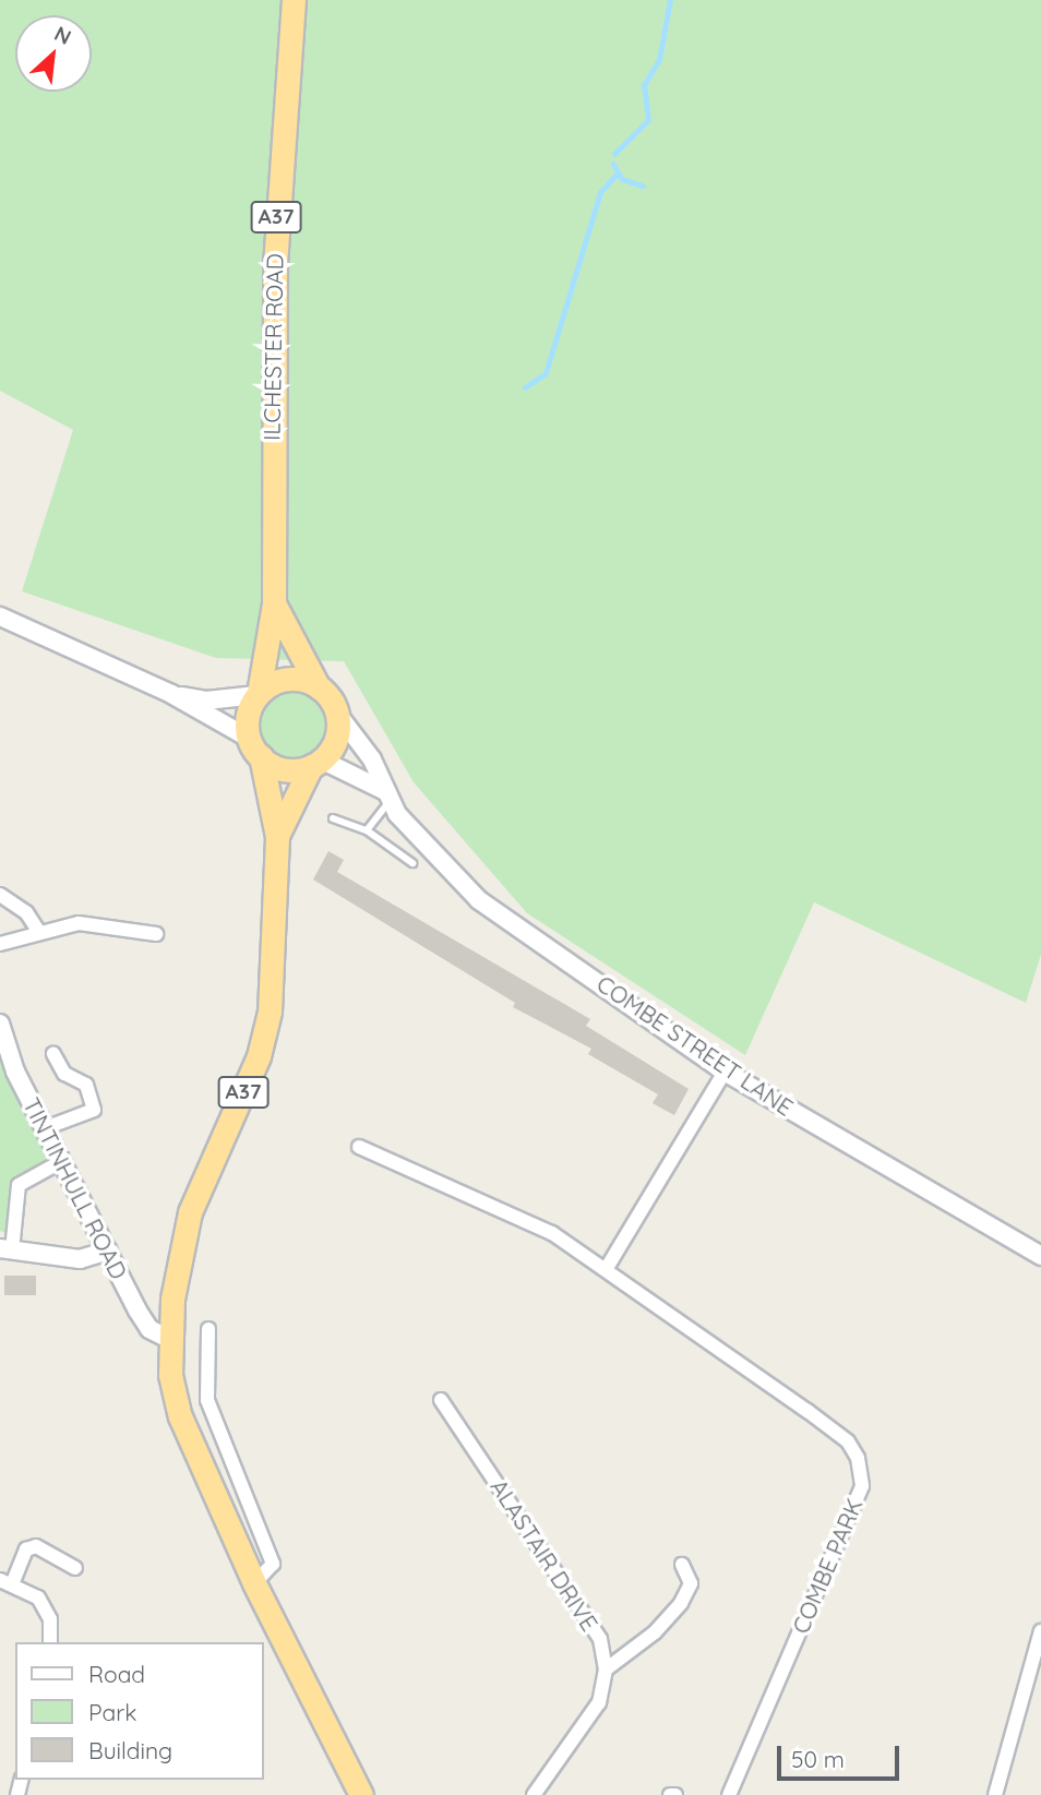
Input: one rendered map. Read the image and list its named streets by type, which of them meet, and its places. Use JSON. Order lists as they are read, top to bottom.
{
  "streets": {
    "highway": ["A37", "ILCHESTER ROAD"],
    "street": [
      "COMBE STREET LANE",
      "TINTINHULL ROAD",
      "ALASTAIR DRIVE",
      "COMBE PARK"
    ]
  },
  "crossings": [
    ["A37", "ILCHESTER ROAD"],
    ["A37", "COMBE STREET LANE"],
    ["A37", "TINTINHULL ROAD"],
    ["ILCHESTER ROAD", "COMBE STREET LANE"]
  ],
  "legend": ["Road", "Park", "Building"],
  "scale_bar": "50 m",
  "north": "top right"
}
